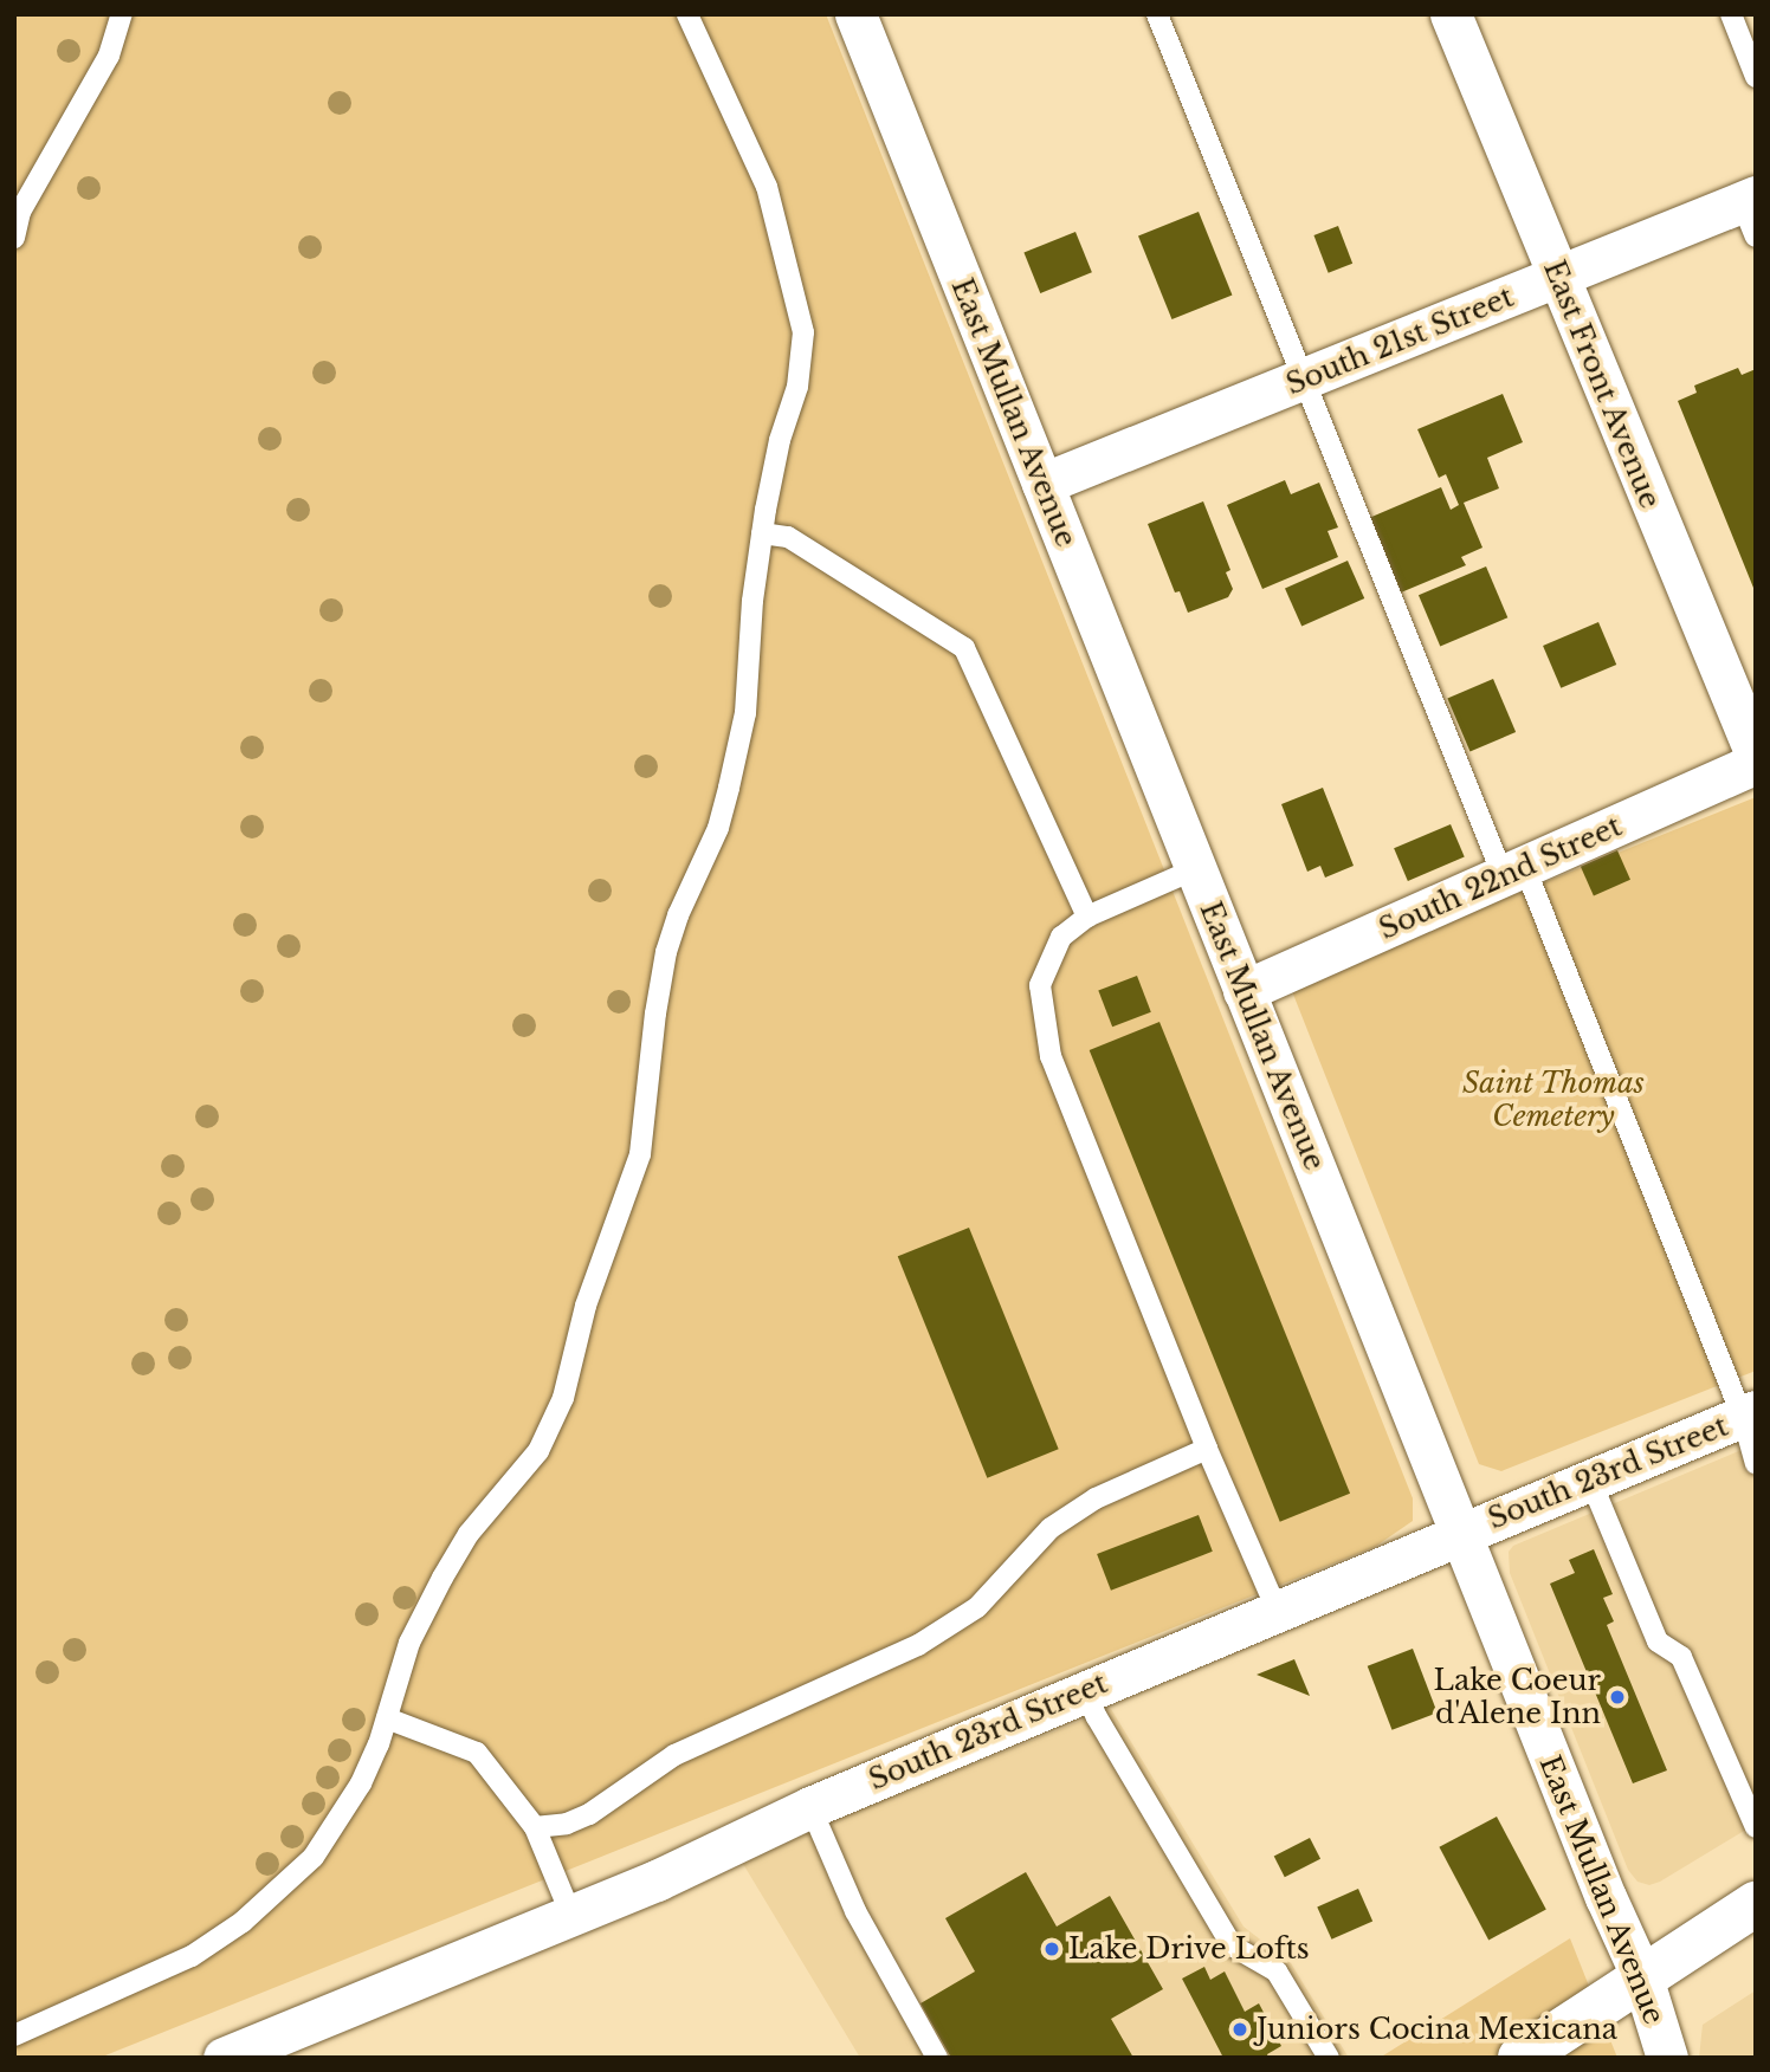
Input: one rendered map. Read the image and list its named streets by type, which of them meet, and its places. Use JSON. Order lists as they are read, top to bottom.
{
  "streets": {
    "street": [
      "South 21st Street",
      "East Front Avenue",
      "East Mullan Avenue",
      "South 22nd Street",
      "South 23rd Street"
    ]
  },
  "crossings": [
    ["South 21st Street", "East Front Avenue"],
    ["South 21st Street", "East Mullan Avenue"],
    ["East Mullan Avenue", "South 22nd Street"],
    ["East Mullan Avenue", "South 23rd Street"]
  ],
  "parks": ["Saint Thomas Cemetery"],
  "places": ["Lake Coeur d'Alene Inn", "Lake Drive Lofts", "Juniors Cocina Mexicana"]
}
